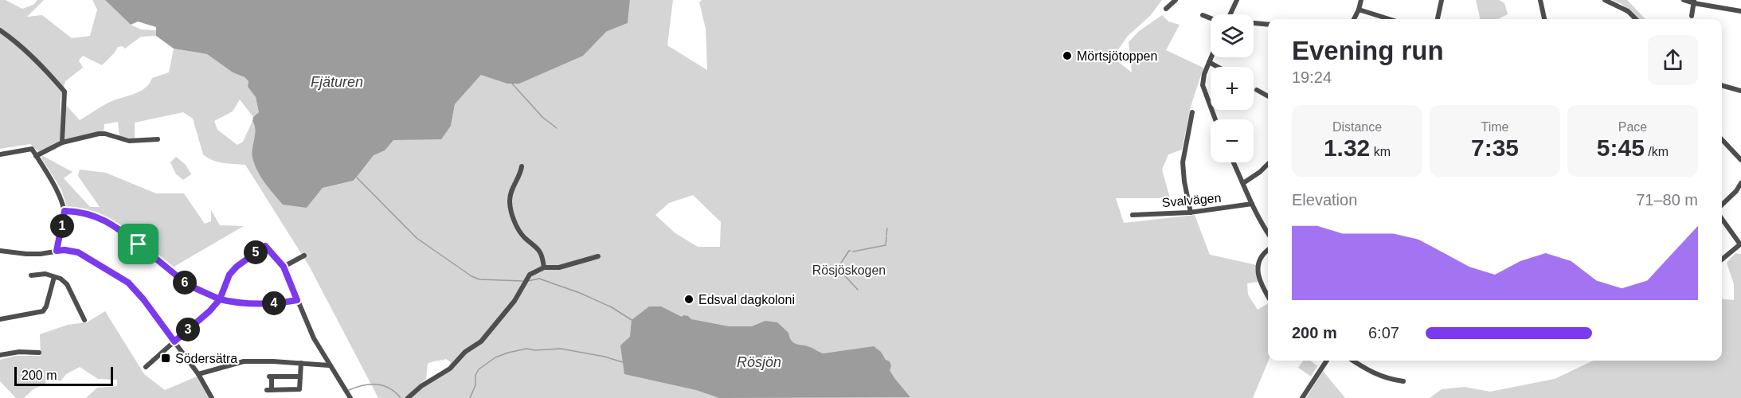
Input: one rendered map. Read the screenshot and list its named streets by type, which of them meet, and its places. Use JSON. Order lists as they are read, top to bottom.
{
  "streets": {
    "street": ["Svalvägen"]
  },
  "water": ["Fjäturen", "Rösjön"],
  "parks": ["Rösjöskogen"],
  "places": {
    "other": ["Mörtsjötoppen", "Edsval dagkoloni"],
    "transit": ["Södersätra"]
  },
  "scale_bar": "200 m",
  "page": {
    "map_buttons": ["+", "−"],
    "heading": ["Evening run", "19:24"],
    "stats": [
      ["Distance", "1.32 km"],
      ["Time", "7:35"],
      ["Pace", "5:45 /km"]
    ],
    "chart": ["Elevation", "71–80 m"],
    "pins": [
      "1",
      "5",
      "6",
      "4",
      "3"
    ],
    "list": [
      {
        "name": "200 m",
        "note": "6:07"
      }
    ],
    "scale": "200 m"
  }
}
